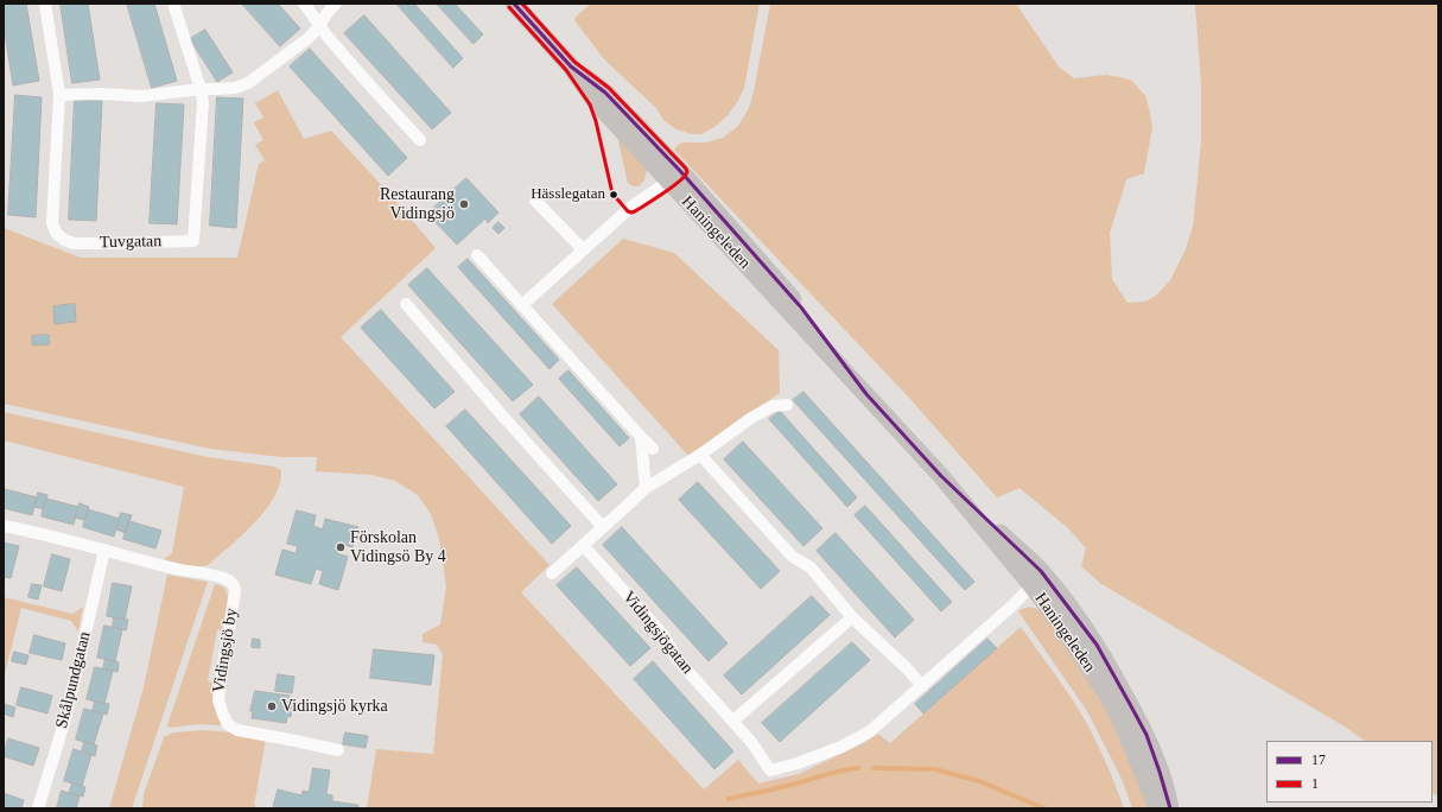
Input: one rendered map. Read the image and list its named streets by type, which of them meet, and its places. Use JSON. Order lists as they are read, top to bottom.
{
  "streets": {
    "main road": ["Haningeleden"],
    "street": [
      "Tuvgatan",
      "Vidingsjögatan",
      "Vidingsjö by",
      "Skålpundgatan"
    ]
  },
  "crossings": [
    ["Haningeleden", "Vidingsjögatan"],
    ["Vidingsjö by", "Skålpundgatan"]
  ],
  "places": [
    "Hässlegatan",
    "Restaurang Vidingsjö",
    "Förskolan Vidingsö By 4",
    "Vidingsjö kyrka"
  ],
  "lines": ["transit line 17", "transit line 1"],
  "legend": ["17", "1"]
}
